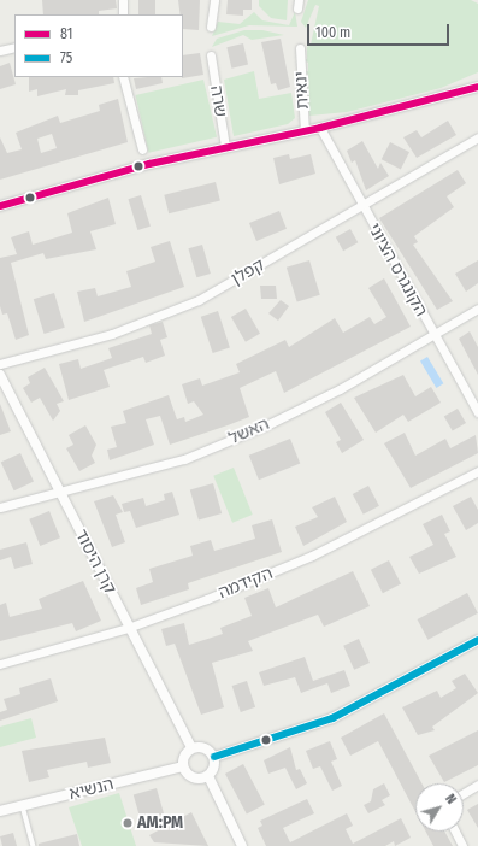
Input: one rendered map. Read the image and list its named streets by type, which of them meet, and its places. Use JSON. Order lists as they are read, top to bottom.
{
  "streets": {
    "street": [
      "ינאית",
      "שרה",
      "הקונגרס הציוני",
      "קפלן",
      "האשל",
      "קרן היסוד",
      "הקידמה",
      "הנשיא"
    ]
  },
  "crossings": [
    ["הקונגרס הציוני", "קפלן"],
    ["הקונגרס הציוני", "האשל"],
    ["האשל", "קרן היסוד"],
    ["קרן היסוד", "הקידמה"],
    ["קרן היסוד", "הנשיא"]
  ],
  "places": ["AM:PM"],
  "lines": ["transit line 81", "transit line 75"],
  "legend": ["81", "75"],
  "scale_bar": "100 m",
  "north": "top right"
}
